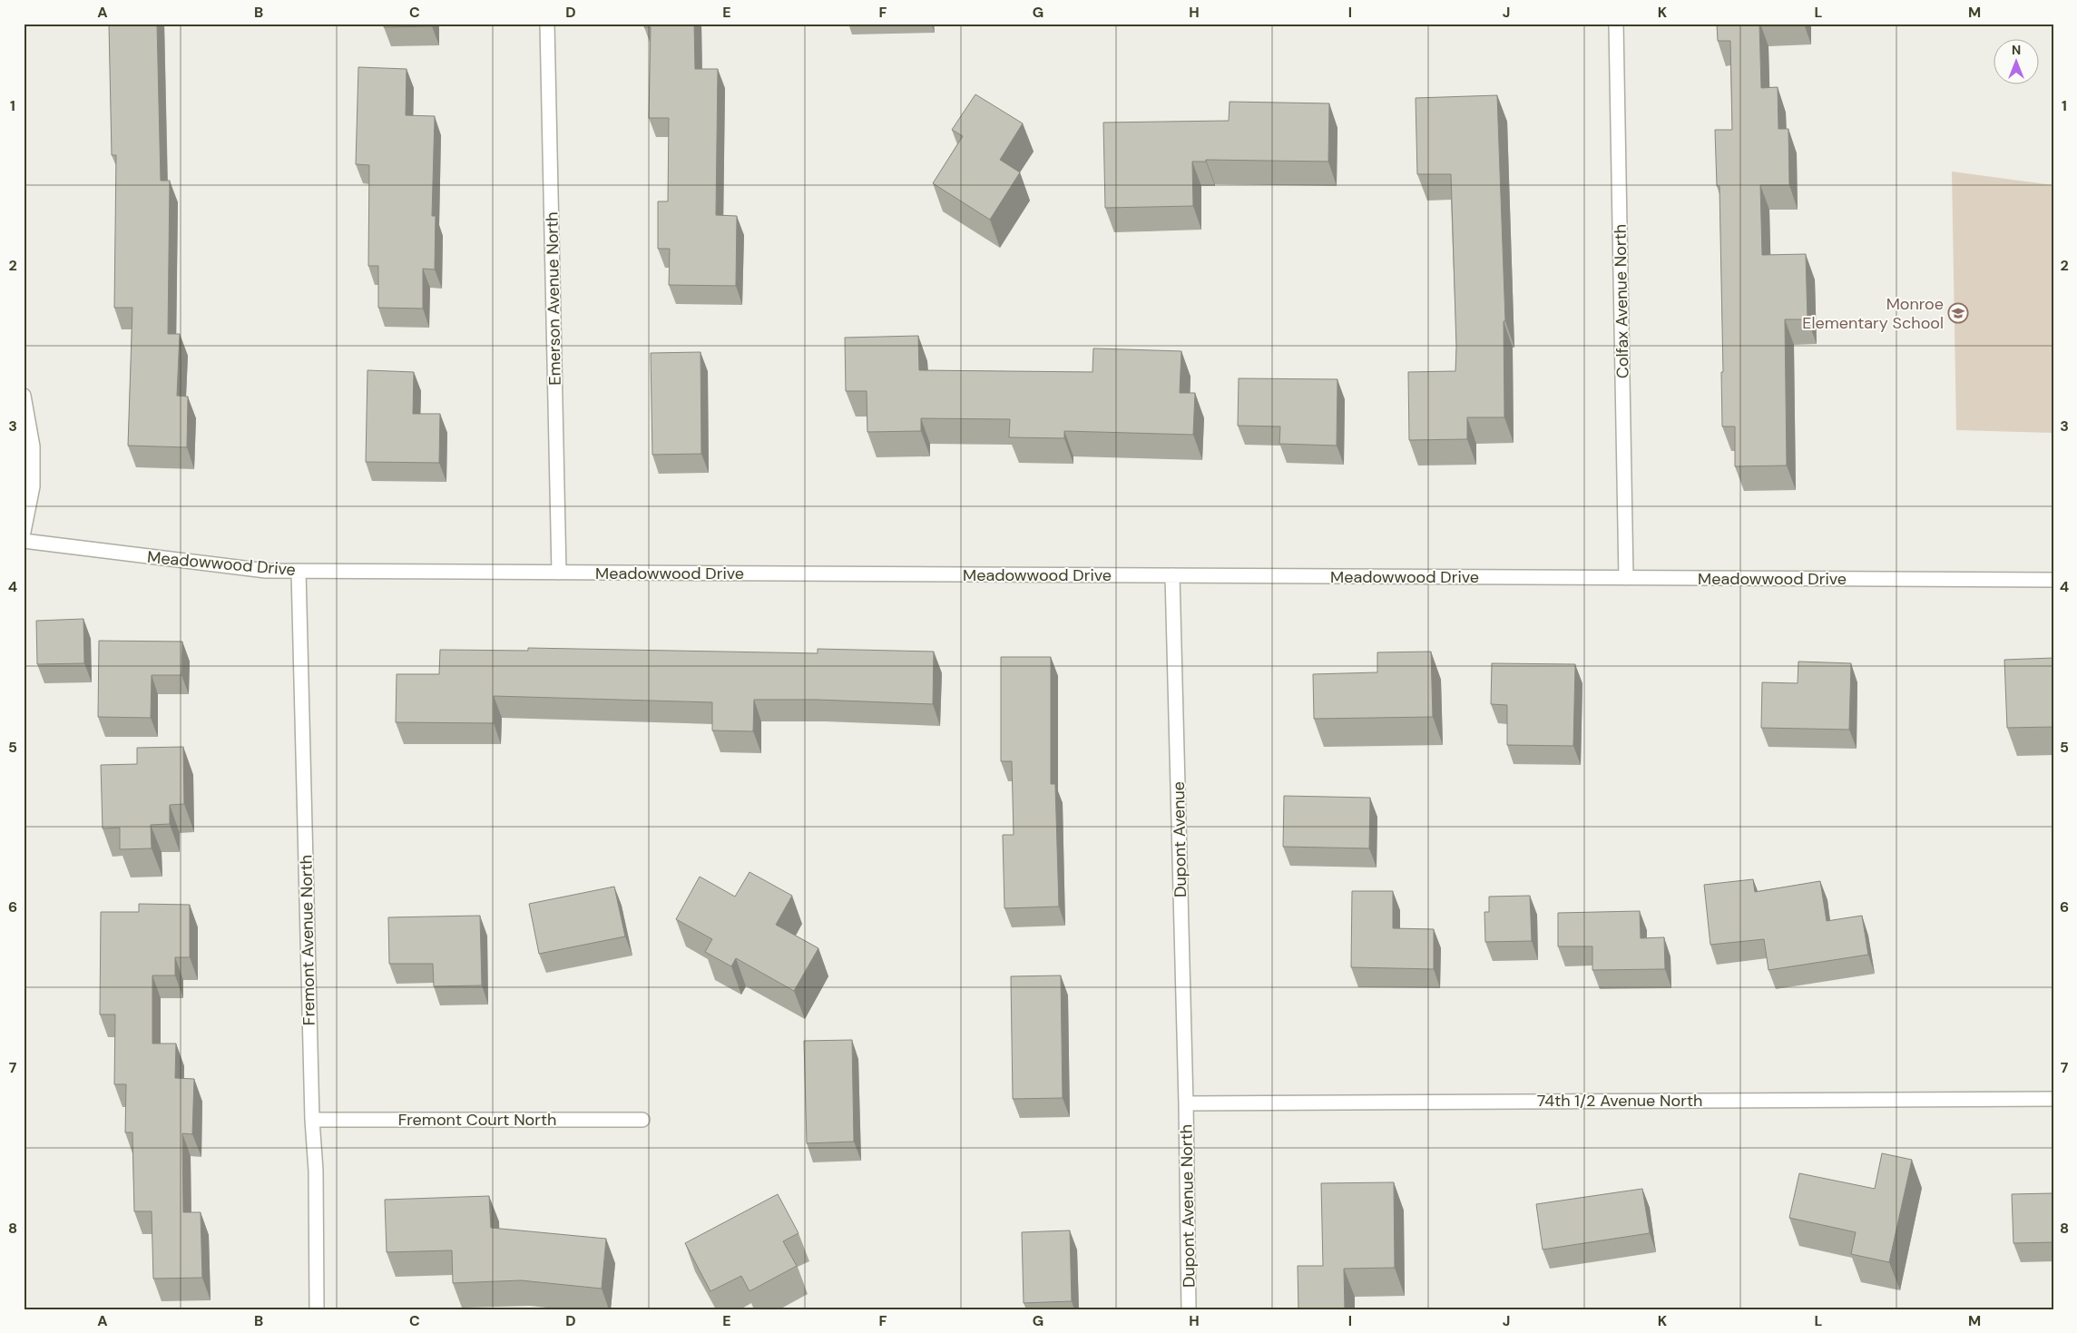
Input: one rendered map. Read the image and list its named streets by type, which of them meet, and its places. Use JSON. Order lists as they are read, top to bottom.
{
  "streets": {
    "street": [
      "Emerson Avenue North",
      "Colfax Avenue North",
      "Meadowwood Drive",
      "Dupont Avenue",
      "Fremont Avenue North",
      "74th 1/2 Avenue North",
      "Fremont Court North",
      "Dupont Avenue North"
    ]
  },
  "crossings": [
    ["Emerson Avenue North", "Meadowwood Drive"],
    ["Colfax Avenue North", "Meadowwood Drive"],
    ["Meadowwood Drive", "Dupont Avenue"],
    ["Meadowwood Drive", "Fremont Avenue North"],
    ["Dupont Avenue", "74th 1/2 Avenue North"],
    ["Dupont Avenue", "Dupont Avenue North"],
    ["Fremont Avenue North", "Fremont Court North"],
    ["74th 1/2 Avenue North", "Dupont Avenue North"]
  ],
  "places": {
    "school or university": ["Monroe Elementary School"]
  },
  "north": "top",
  "grid": {
    "columns": [
      "A",
      "B",
      "C",
      "D",
      "E",
      "F",
      "G",
      "H",
      "I",
      "J",
      "K",
      "L",
      "M"
    ],
    "rows": [
      "1",
      "2",
      "3",
      "4",
      "5",
      "6",
      "7",
      "8"
    ]
  }
}
